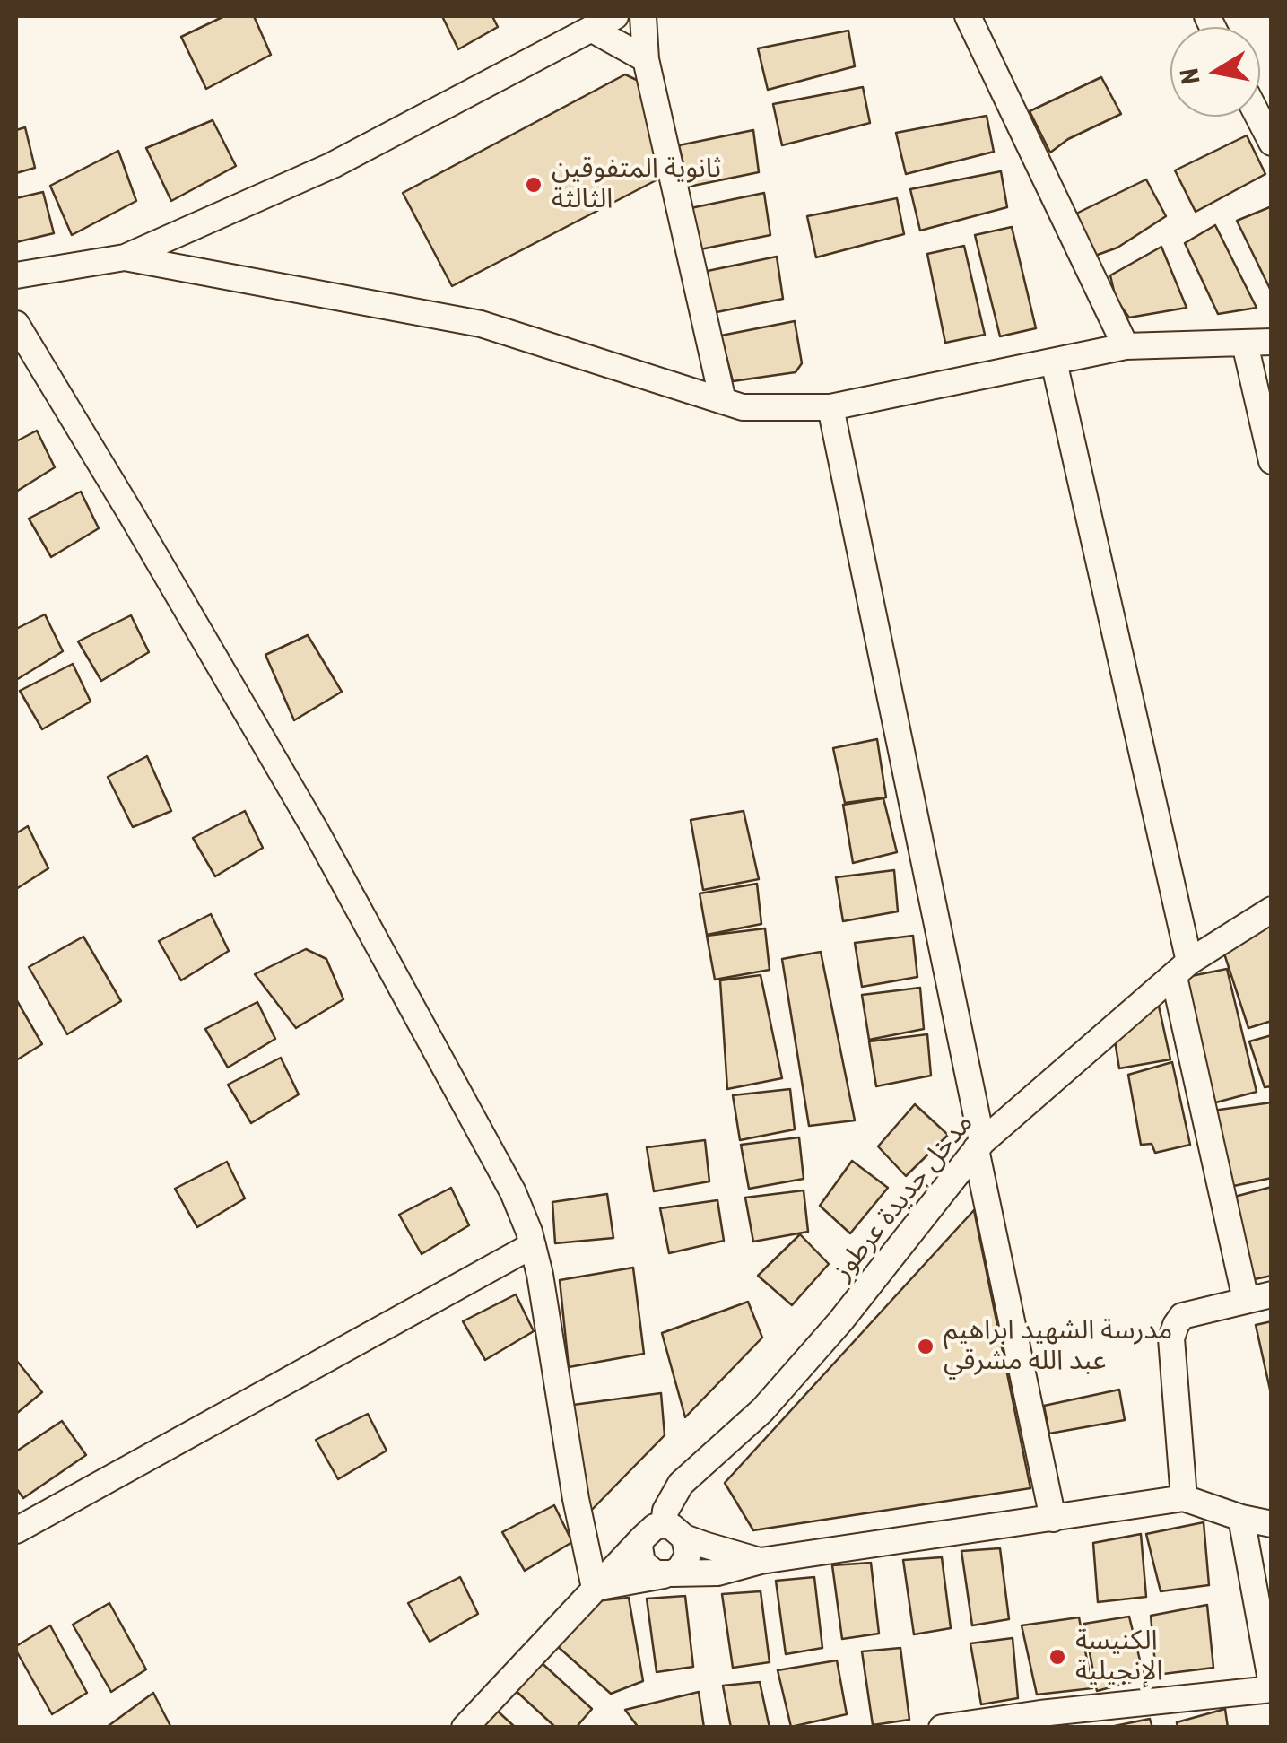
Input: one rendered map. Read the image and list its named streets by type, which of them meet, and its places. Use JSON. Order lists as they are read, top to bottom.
{
  "streets": {
    "street": ["مدخل جديدة عرطوز"]
  },
  "places": ["ثانوية المتفوقين الثالثة", "مدرسة الشهيد ابراهيم عبد الله مشرقي", "الكنيسة الإنجيلية"],
  "north": "left"
}
